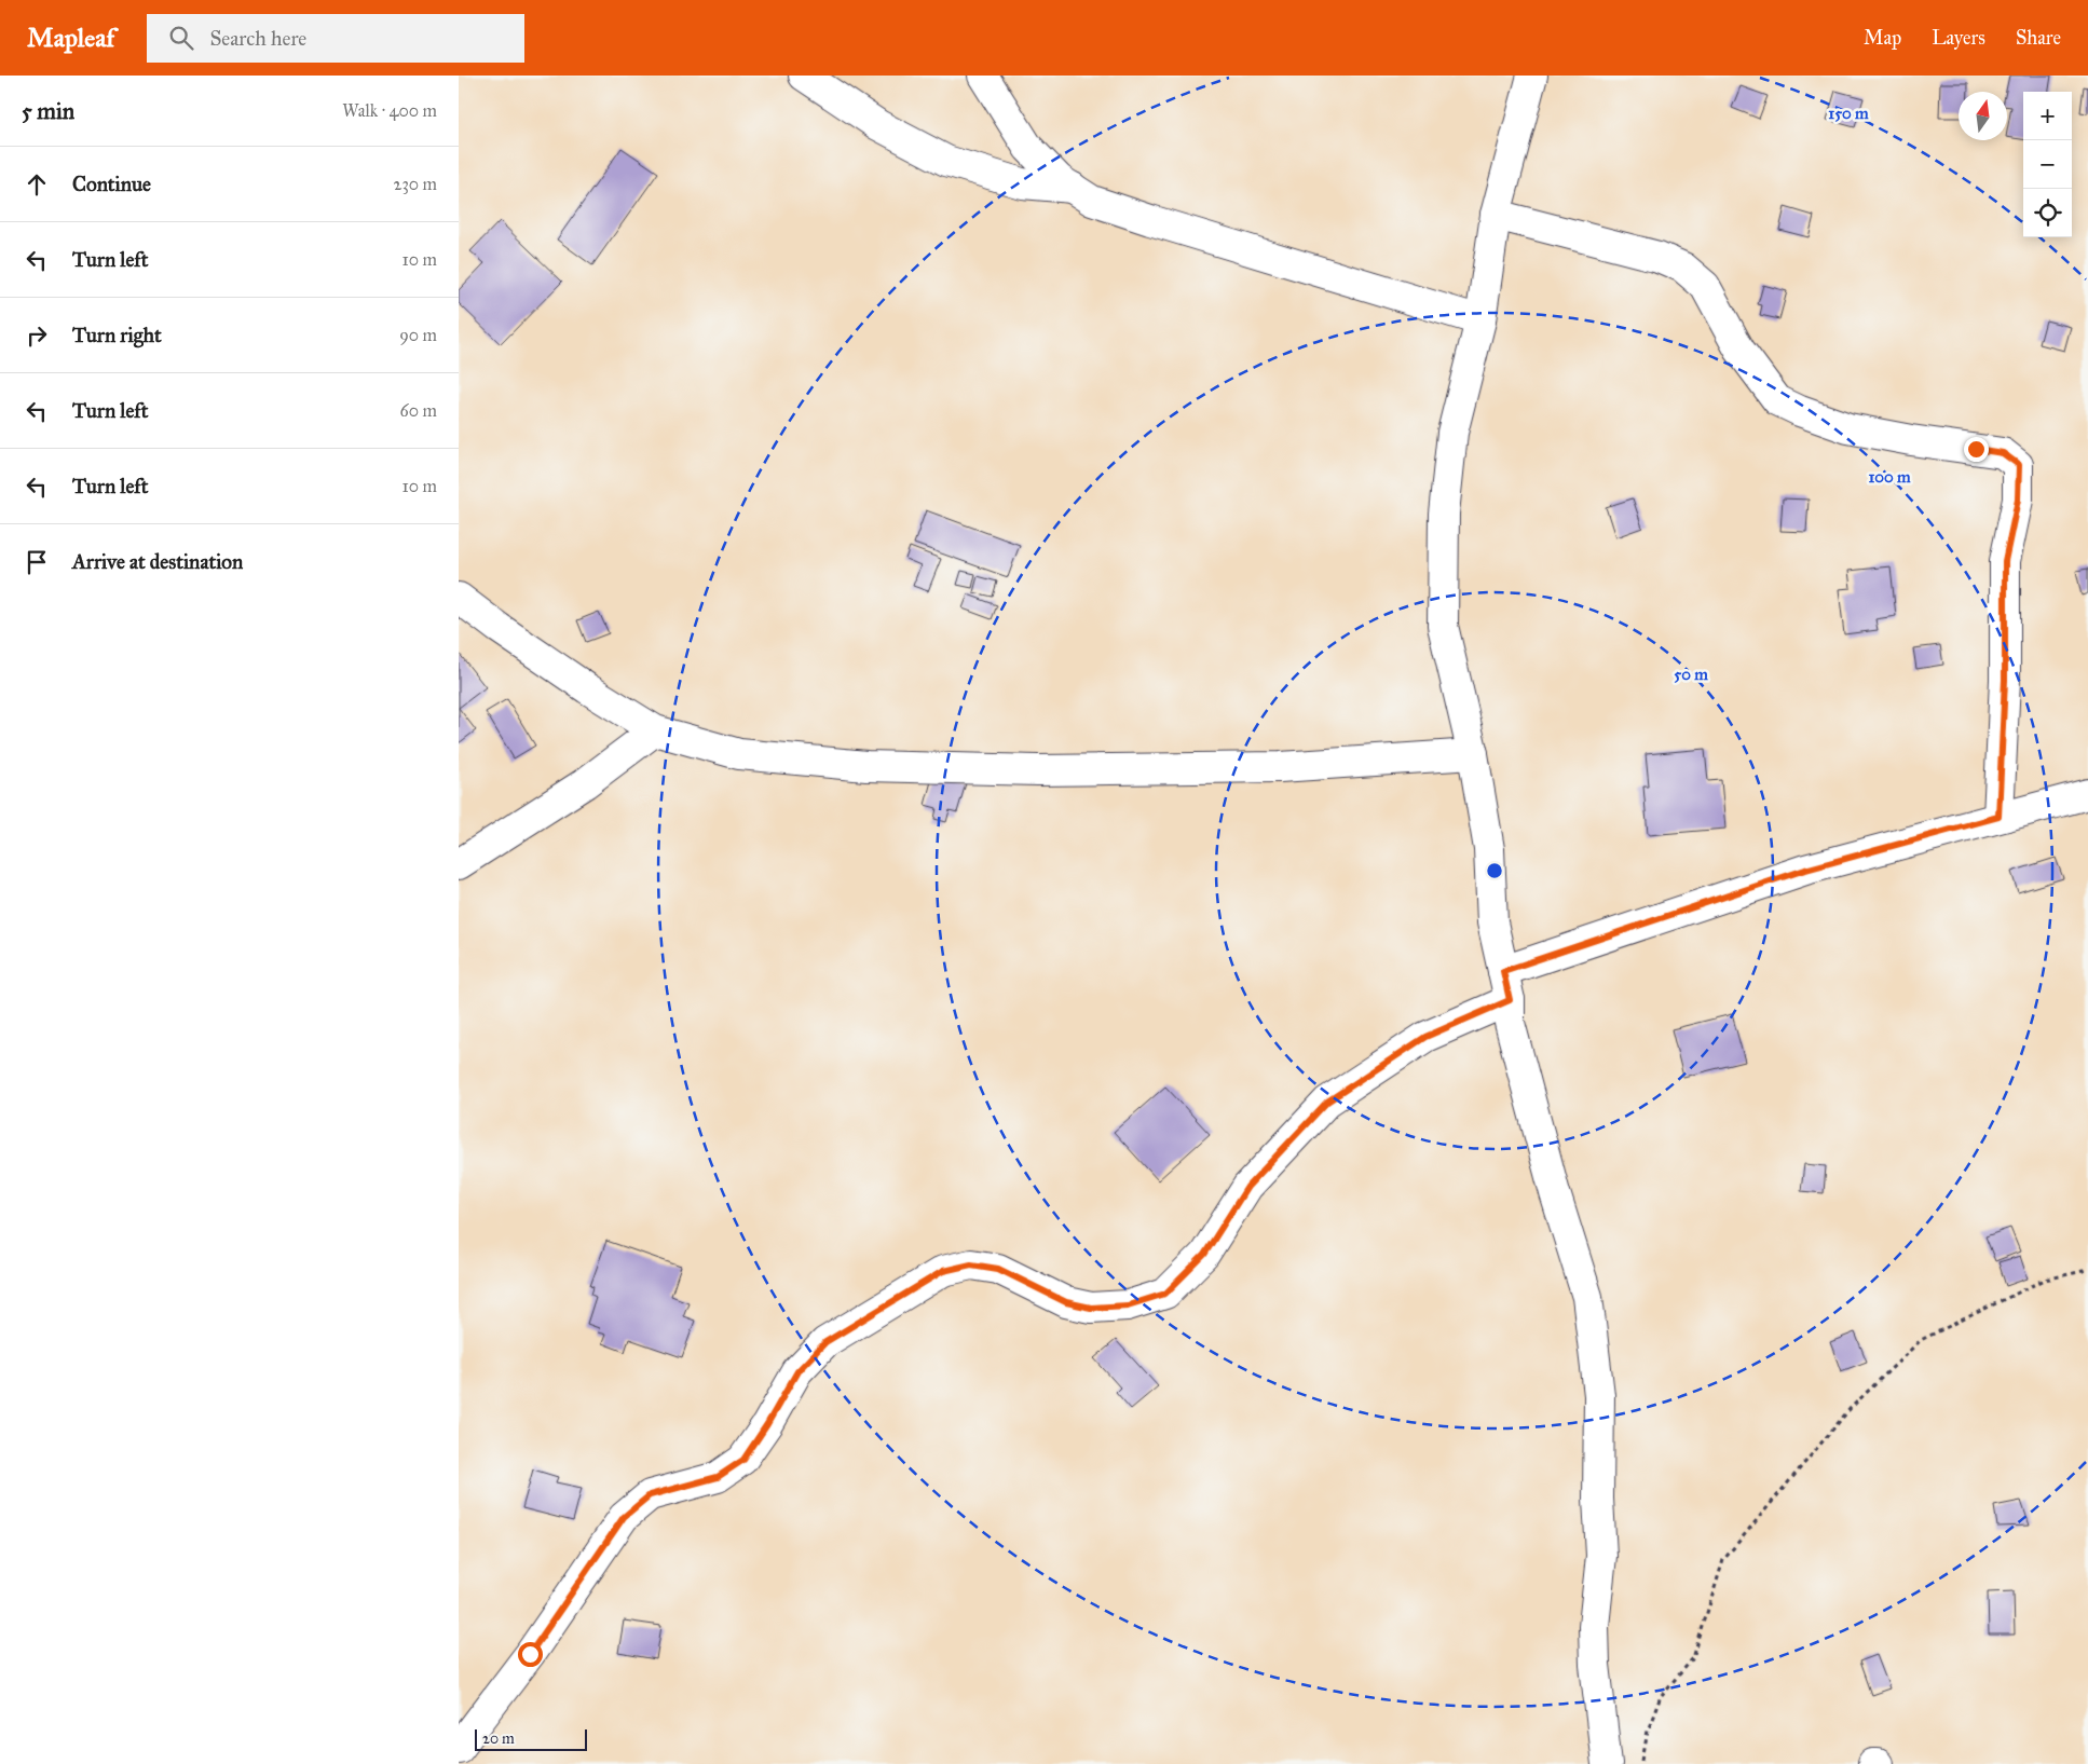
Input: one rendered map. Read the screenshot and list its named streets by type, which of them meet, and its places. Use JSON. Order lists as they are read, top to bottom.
{
  "scale_bar": "20 m",
  "north": "top",
  "page": {
    "header": "Mapleaf",
    "search": "Search here",
    "nav": ["Map", "Layers", "Share"],
    "heading": ["5 min", "Walk · 400 m"],
    "map_buttons": ["+", "−"],
    "list": [
      ["Continue", "230 m"],
      ["Turn left", "10 m"],
      ["Turn right", "90 m"],
      ["Turn left", "60 m"],
      ["Turn left", "10 m"],
      "Arrive at destination"
    ],
    "scale": "20 m"
  },
  "rings": ["150 m", "100 m", "50 m"]
}
